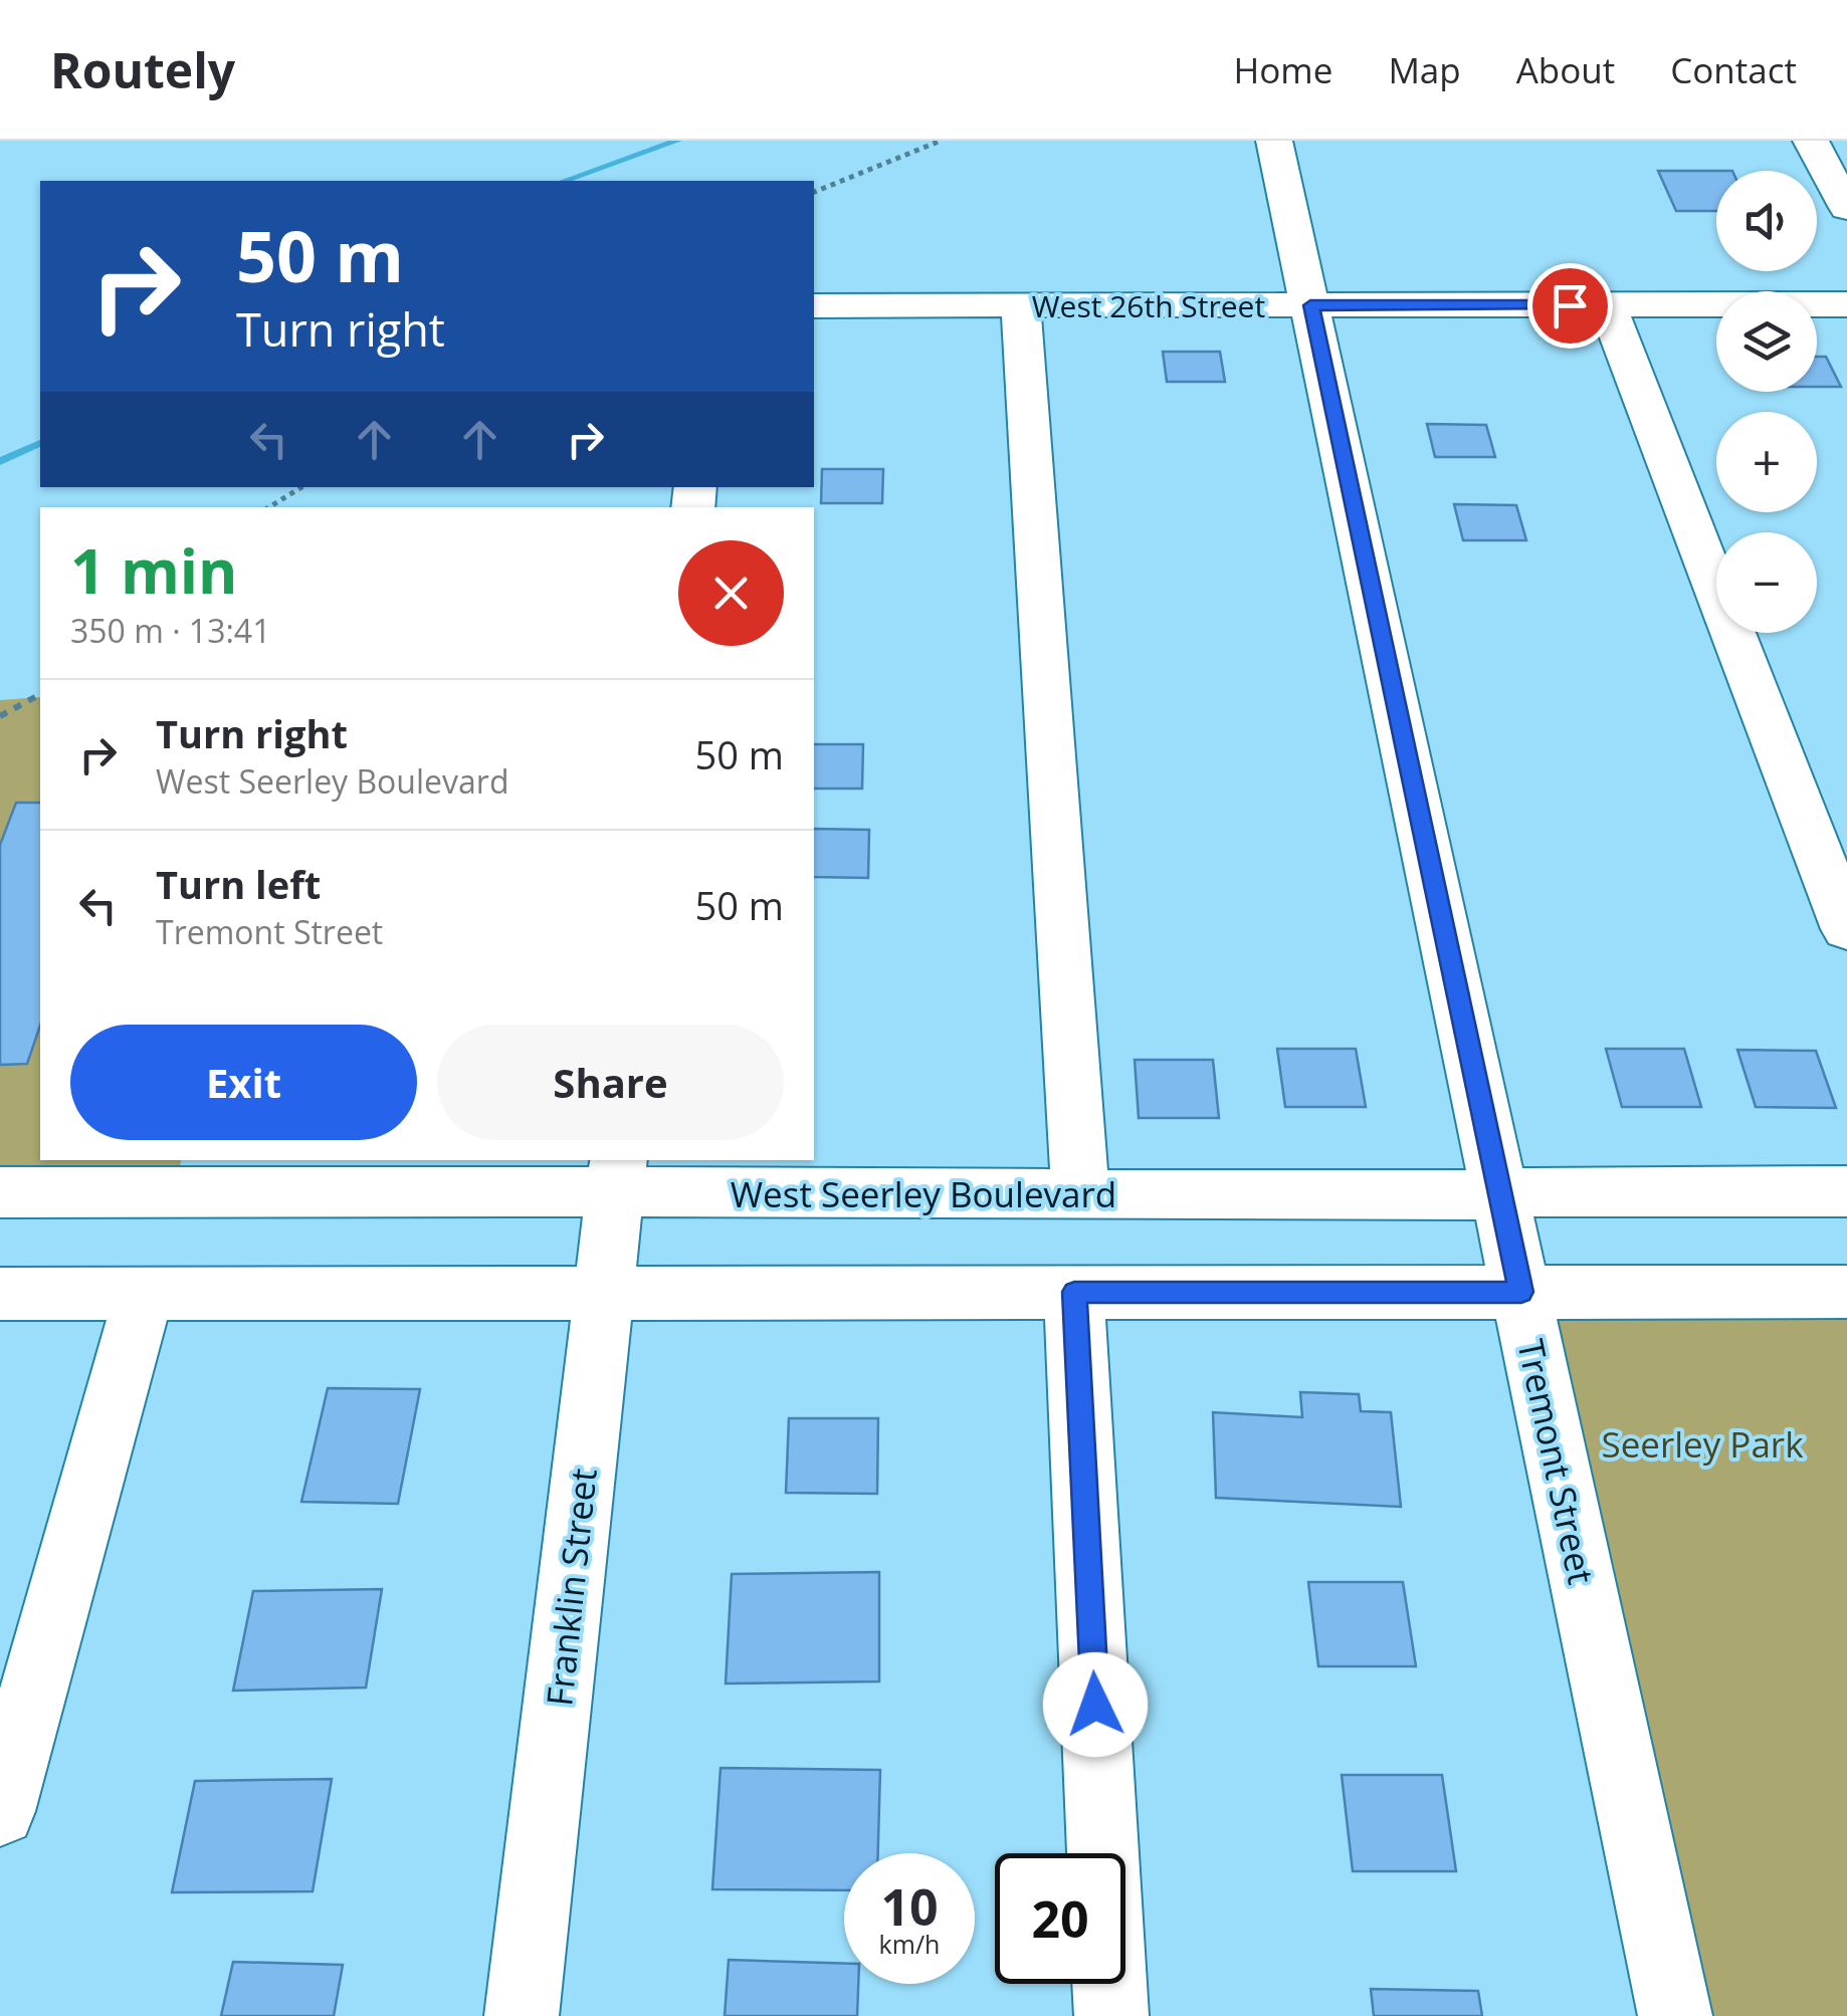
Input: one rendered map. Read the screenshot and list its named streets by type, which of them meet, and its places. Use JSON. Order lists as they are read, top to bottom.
{
  "streets": {
    "street": [
      "West 26th Street",
      "West Seerley Boulevard",
      "Tremont Street",
      "Franklin Street"
    ]
  },
  "crossings": [
    ["West 26th Street", "Tremont Street"],
    ["West Seerley Boulevard", "Tremont Street"],
    ["West Seerley Boulevard", "Franklin Street"]
  ],
  "parks": ["Seerley Park"],
  "page": {
    "header": "Routely",
    "nav": [
      "Home",
      "Map",
      "About",
      "Contact"
    ],
    "map_buttons": ["+", "−"],
    "turn": ["50 m", "Turn right"],
    "heading": ["1 min", "350 m · 13:41"],
    "list": [
      {
        "name": "Turn right",
        "note": "West Seerley Boulevard",
        "value": "50 m"
      },
      {
        "name": "Turn left",
        "note": "Tremont Street",
        "value": "50 m"
      }
    ],
    "buttons": ["Exit", "Share"],
    "speed": "10 km/h",
    "limit": "20"
  }
}
